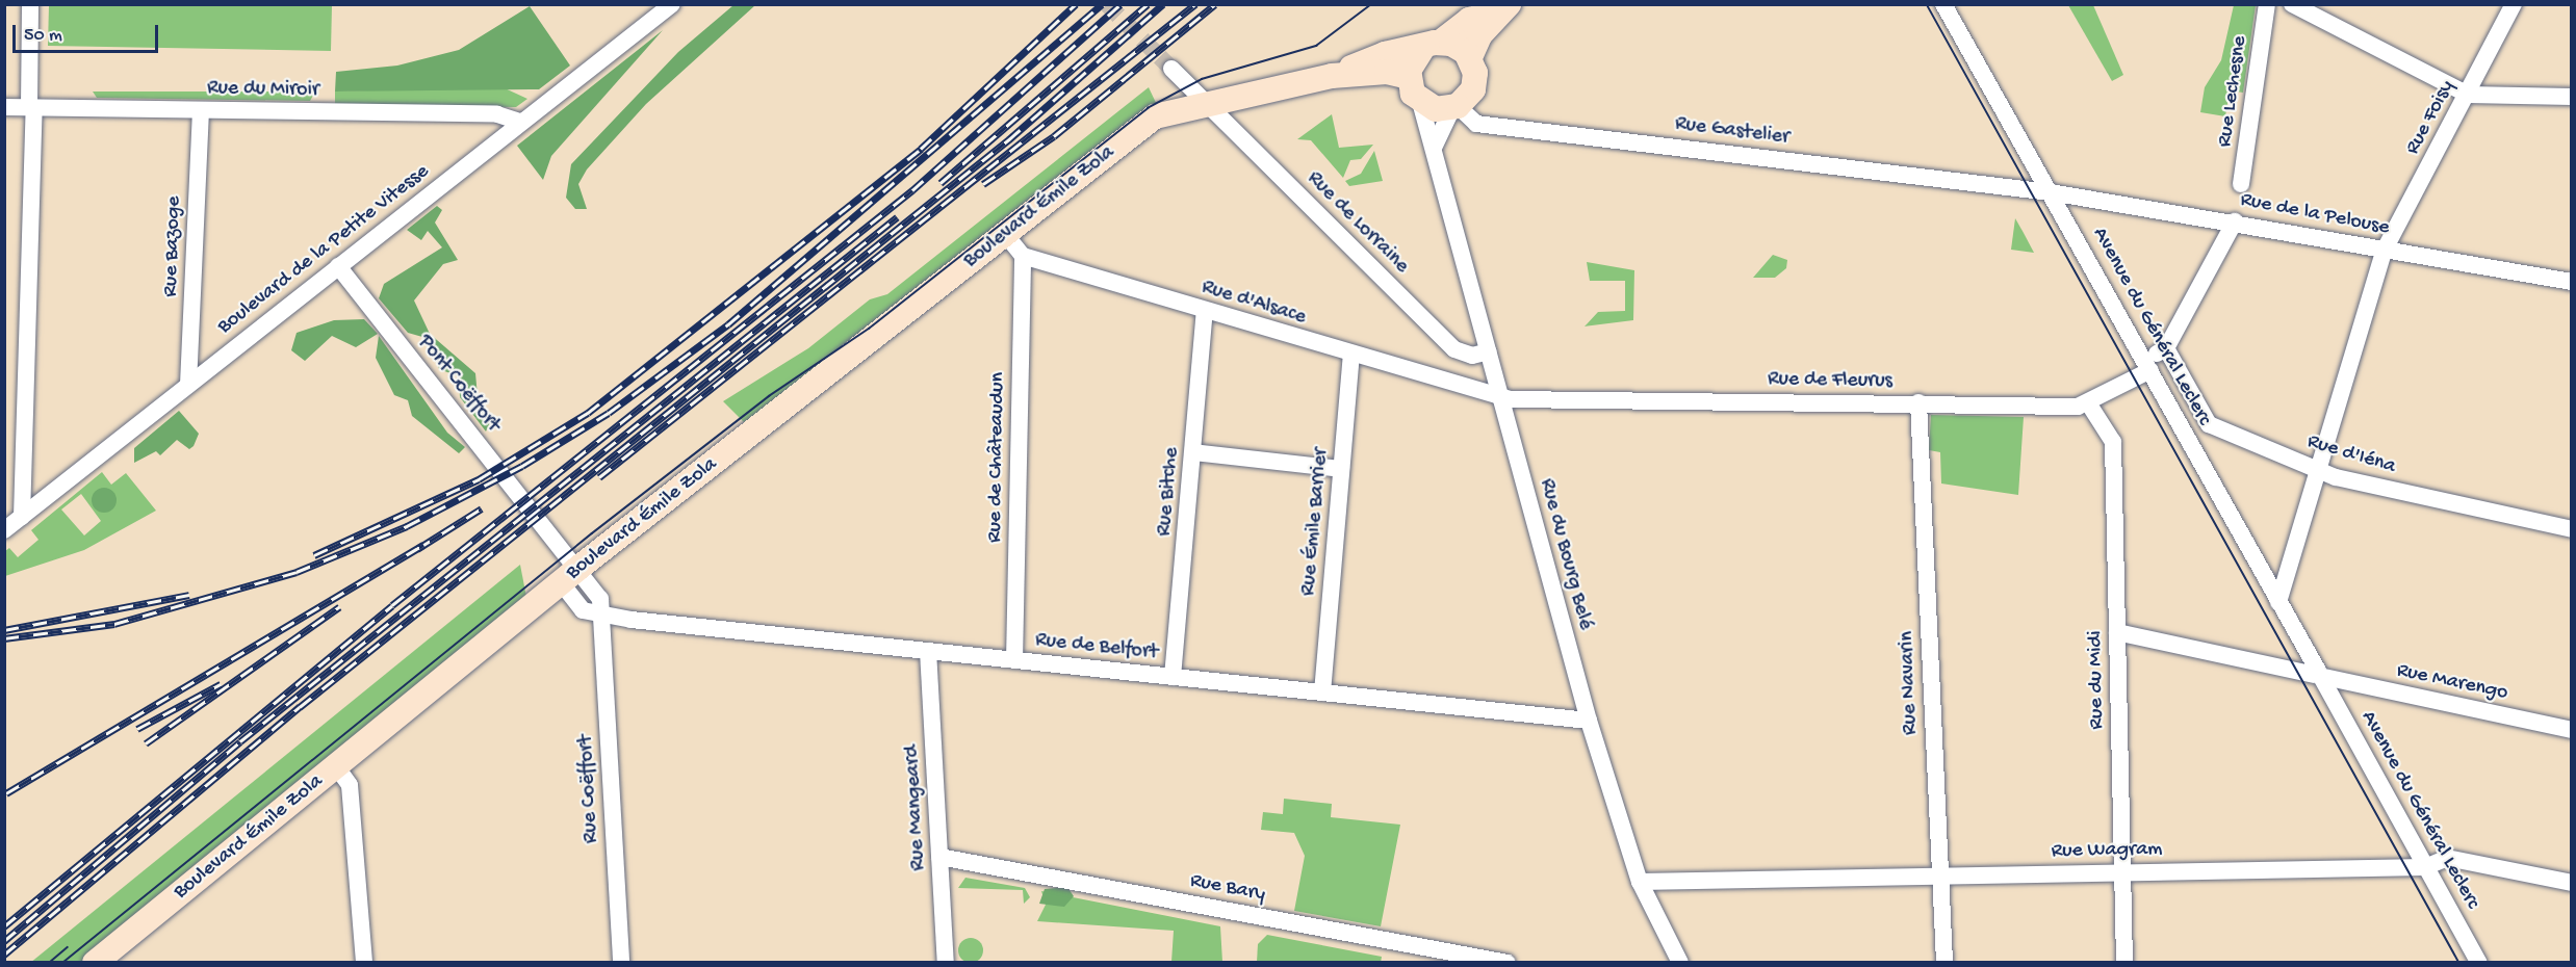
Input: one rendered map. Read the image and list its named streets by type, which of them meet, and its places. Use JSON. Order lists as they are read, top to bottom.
{
  "streets": {
    "main road": ["Boulevard Émile Zola"],
    "street": [
      "Rue du Miroir",
      "Rue Lechesne",
      "Rue Foisy",
      "Rue Gastelier",
      "Rue de la Pelouse",
      "Rue de Lorraine",
      "Rue Bazoge",
      "Boulevard de la Petite Vitesse",
      "Rue d'Alsace",
      "Avenue du Général Leclerc",
      "Rue de Fleurus",
      "Pont Coëffort",
      "Rue d'Iéna",
      "Rue de Châteaudun",
      "Rue Bitche",
      "Rue Émile Barrier",
      "Rue du Bourg Belé",
      "Rue de Belfort",
      "Rue du Midi",
      "Rue Marengo",
      "Rue Navarin",
      "Rue Coëffort",
      "Rue Mangeard",
      "Rue Wagram",
      "Rue Bary"
    ]
  },
  "crossings": [
    ["Rue du Miroir", "Rue Bazoge"],
    ["Rue du Miroir", "Boulevard de la Petite Vitesse"],
    ["Rue Foisy", "Rue de la Pelouse"],
    ["Rue Foisy", "Avenue du Général Leclerc"],
    ["Rue Foisy", "Rue d'Iéna"],
    ["Rue Gastelier", "Rue de la Pelouse"],
    ["Rue Gastelier", "Avenue du Général Leclerc"],
    ["Rue Gastelier", "Rue du Bourg Belé"],
    ["Boulevard Émile Zola", "Rue de Lorraine"],
    ["Boulevard Émile Zola", "Pont Coëffort"],
    ["Rue de la Pelouse", "Avenue du Général Leclerc"],
    ["Rue de Lorraine", "Rue du Bourg Belé"],
    ["Rue Bazoge", "Boulevard de la Petite Vitesse"],
    ["Boulevard de la Petite Vitesse", "Pont Coëffort"],
    ["Rue d'Alsace", "Rue de Fleurus"],
    ["Rue d'Alsace", "Rue de Châteaudun"],
    ["Rue d'Alsace", "Rue Bitche"],
    ["Rue d'Alsace", "Rue Émile Barrier"],
    ["Rue d'Alsace", "Rue du Bourg Belé"],
    ["Avenue du Général Leclerc", "Rue de Fleurus"],
    ["Avenue du Général Leclerc", "Rue Marengo"],
    ["Avenue du Général Leclerc", "Rue Wagram"],
    ["Rue de Fleurus", "Rue du Bourg Belé"],
    ["Rue de Fleurus", "Rue du Midi"],
    ["Rue de Fleurus", "Rue Navarin"],
    ["Pont Coëffort", "Rue de Belfort"],
    ["Pont Coëffort", "Rue Coëffort"],
    ["Rue de Châteaudun", "Rue de Belfort"],
    ["Rue Bitche", "Rue de Belfort"],
    ["Rue Émile Barrier", "Rue de Belfort"],
    ["Rue du Bourg Belé", "Rue de Belfort"],
    ["Rue du Bourg Belé", "Rue Wagram"],
    ["Rue de Belfort", "Rue Coëffort"],
    ["Rue de Belfort", "Rue Mangeard"],
    ["Rue du Midi", "Rue Marengo"],
    ["Rue du Midi", "Rue Wagram"],
    ["Rue Navarin", "Rue Wagram"],
    ["Rue Mangeard", "Rue Bary"]
  ],
  "scale_bar": "50 m"
}
